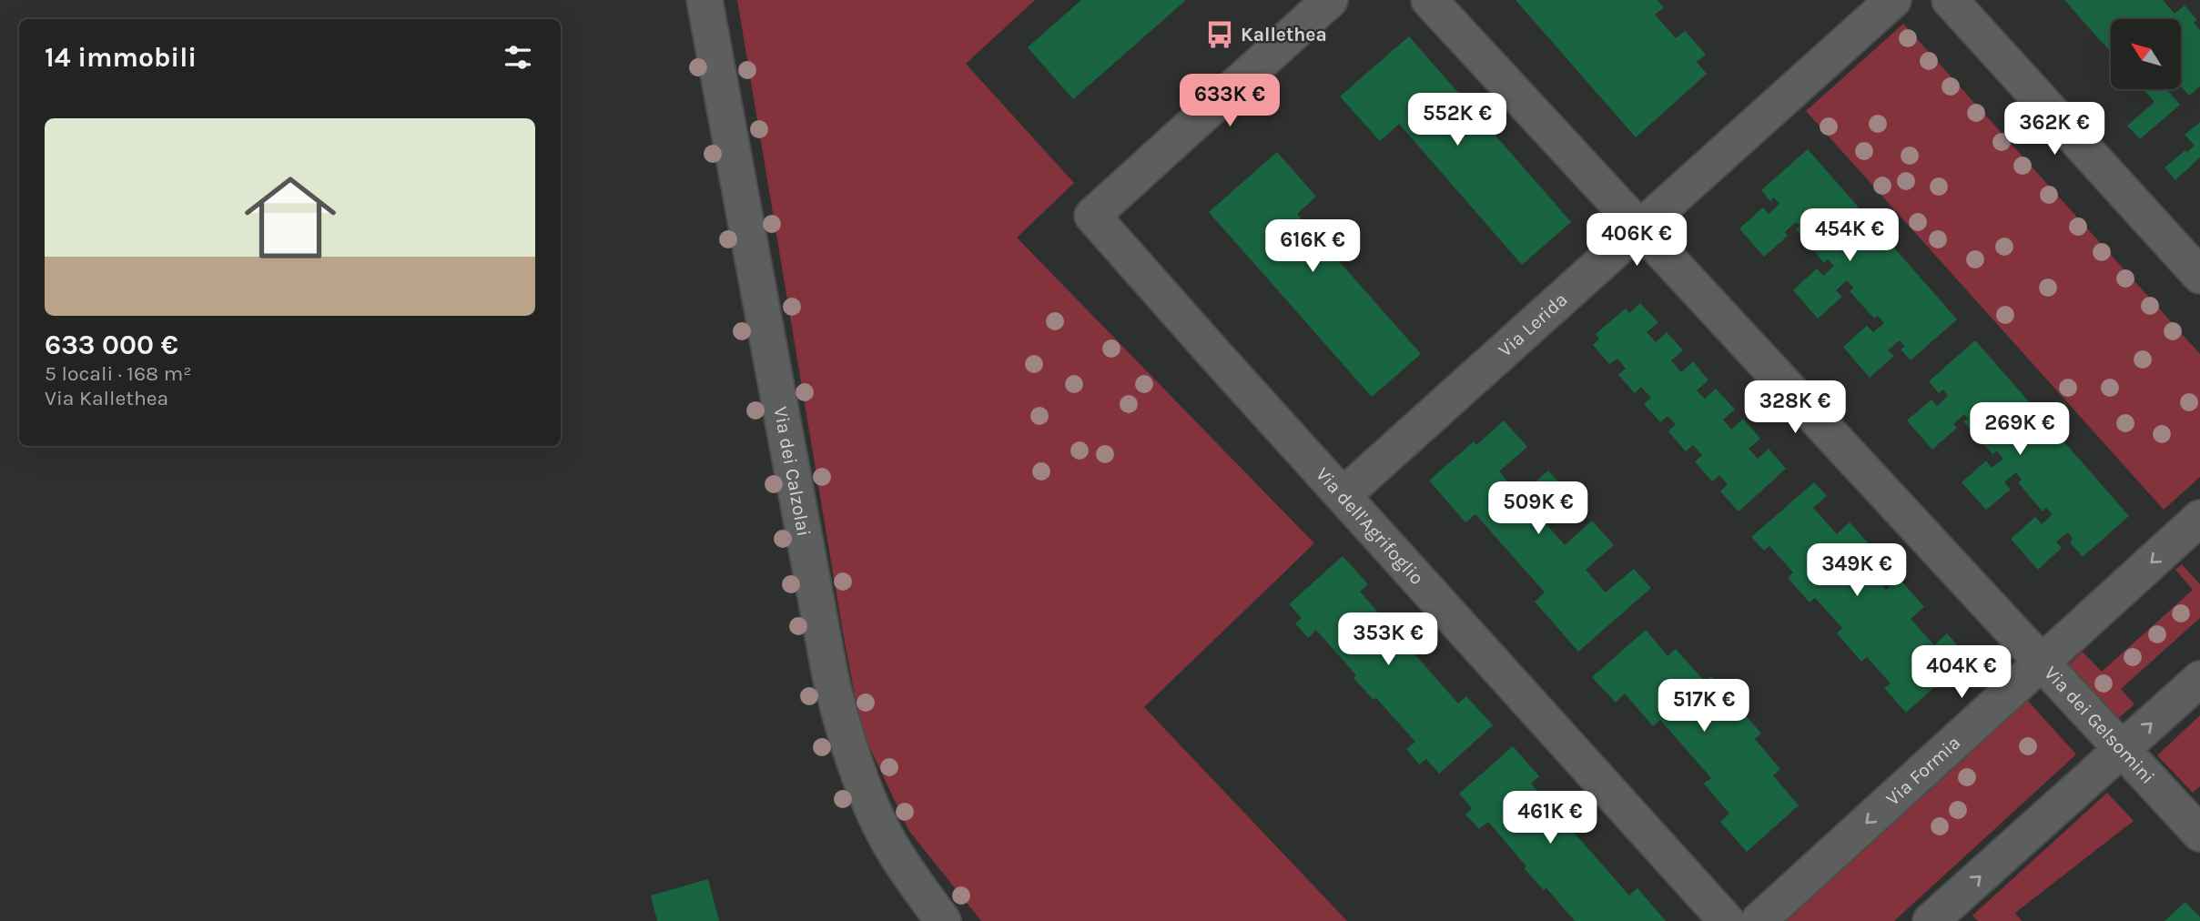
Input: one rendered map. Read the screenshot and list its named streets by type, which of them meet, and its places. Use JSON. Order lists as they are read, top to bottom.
{
  "streets": {
    "street": [
      "Via Lerida",
      "Via dei Calzolai",
      "Via dell'Agrifoglio",
      "Via dei Gelsomini",
      "Via Formia"
    ]
  },
  "crossings": [
    ["Via Lerida", "Via dell'Agrifoglio"],
    ["Via Lerida", "Via dei Gelsomini"],
    ["Via dei Gelsomini", "Via Formia"]
  ],
  "places": {
    "bus stop": ["Kallethea"]
  },
  "north": "top left",
  "page": {
    "heading": "14 immobili",
    "price": [
      "633K €",
      "552K €",
      "362K €",
      "454K €",
      "406K €",
      "616K €",
      "328K €",
      "269K €",
      "509K €",
      "349K €",
      "353K €",
      "404K €",
      "517K €",
      "461K €"
    ],
    "list": [
      {
        "name": "633 000 €",
        "note": "5 locali · 168 m² · Via Kallethea"
      }
    ]
  }
}
